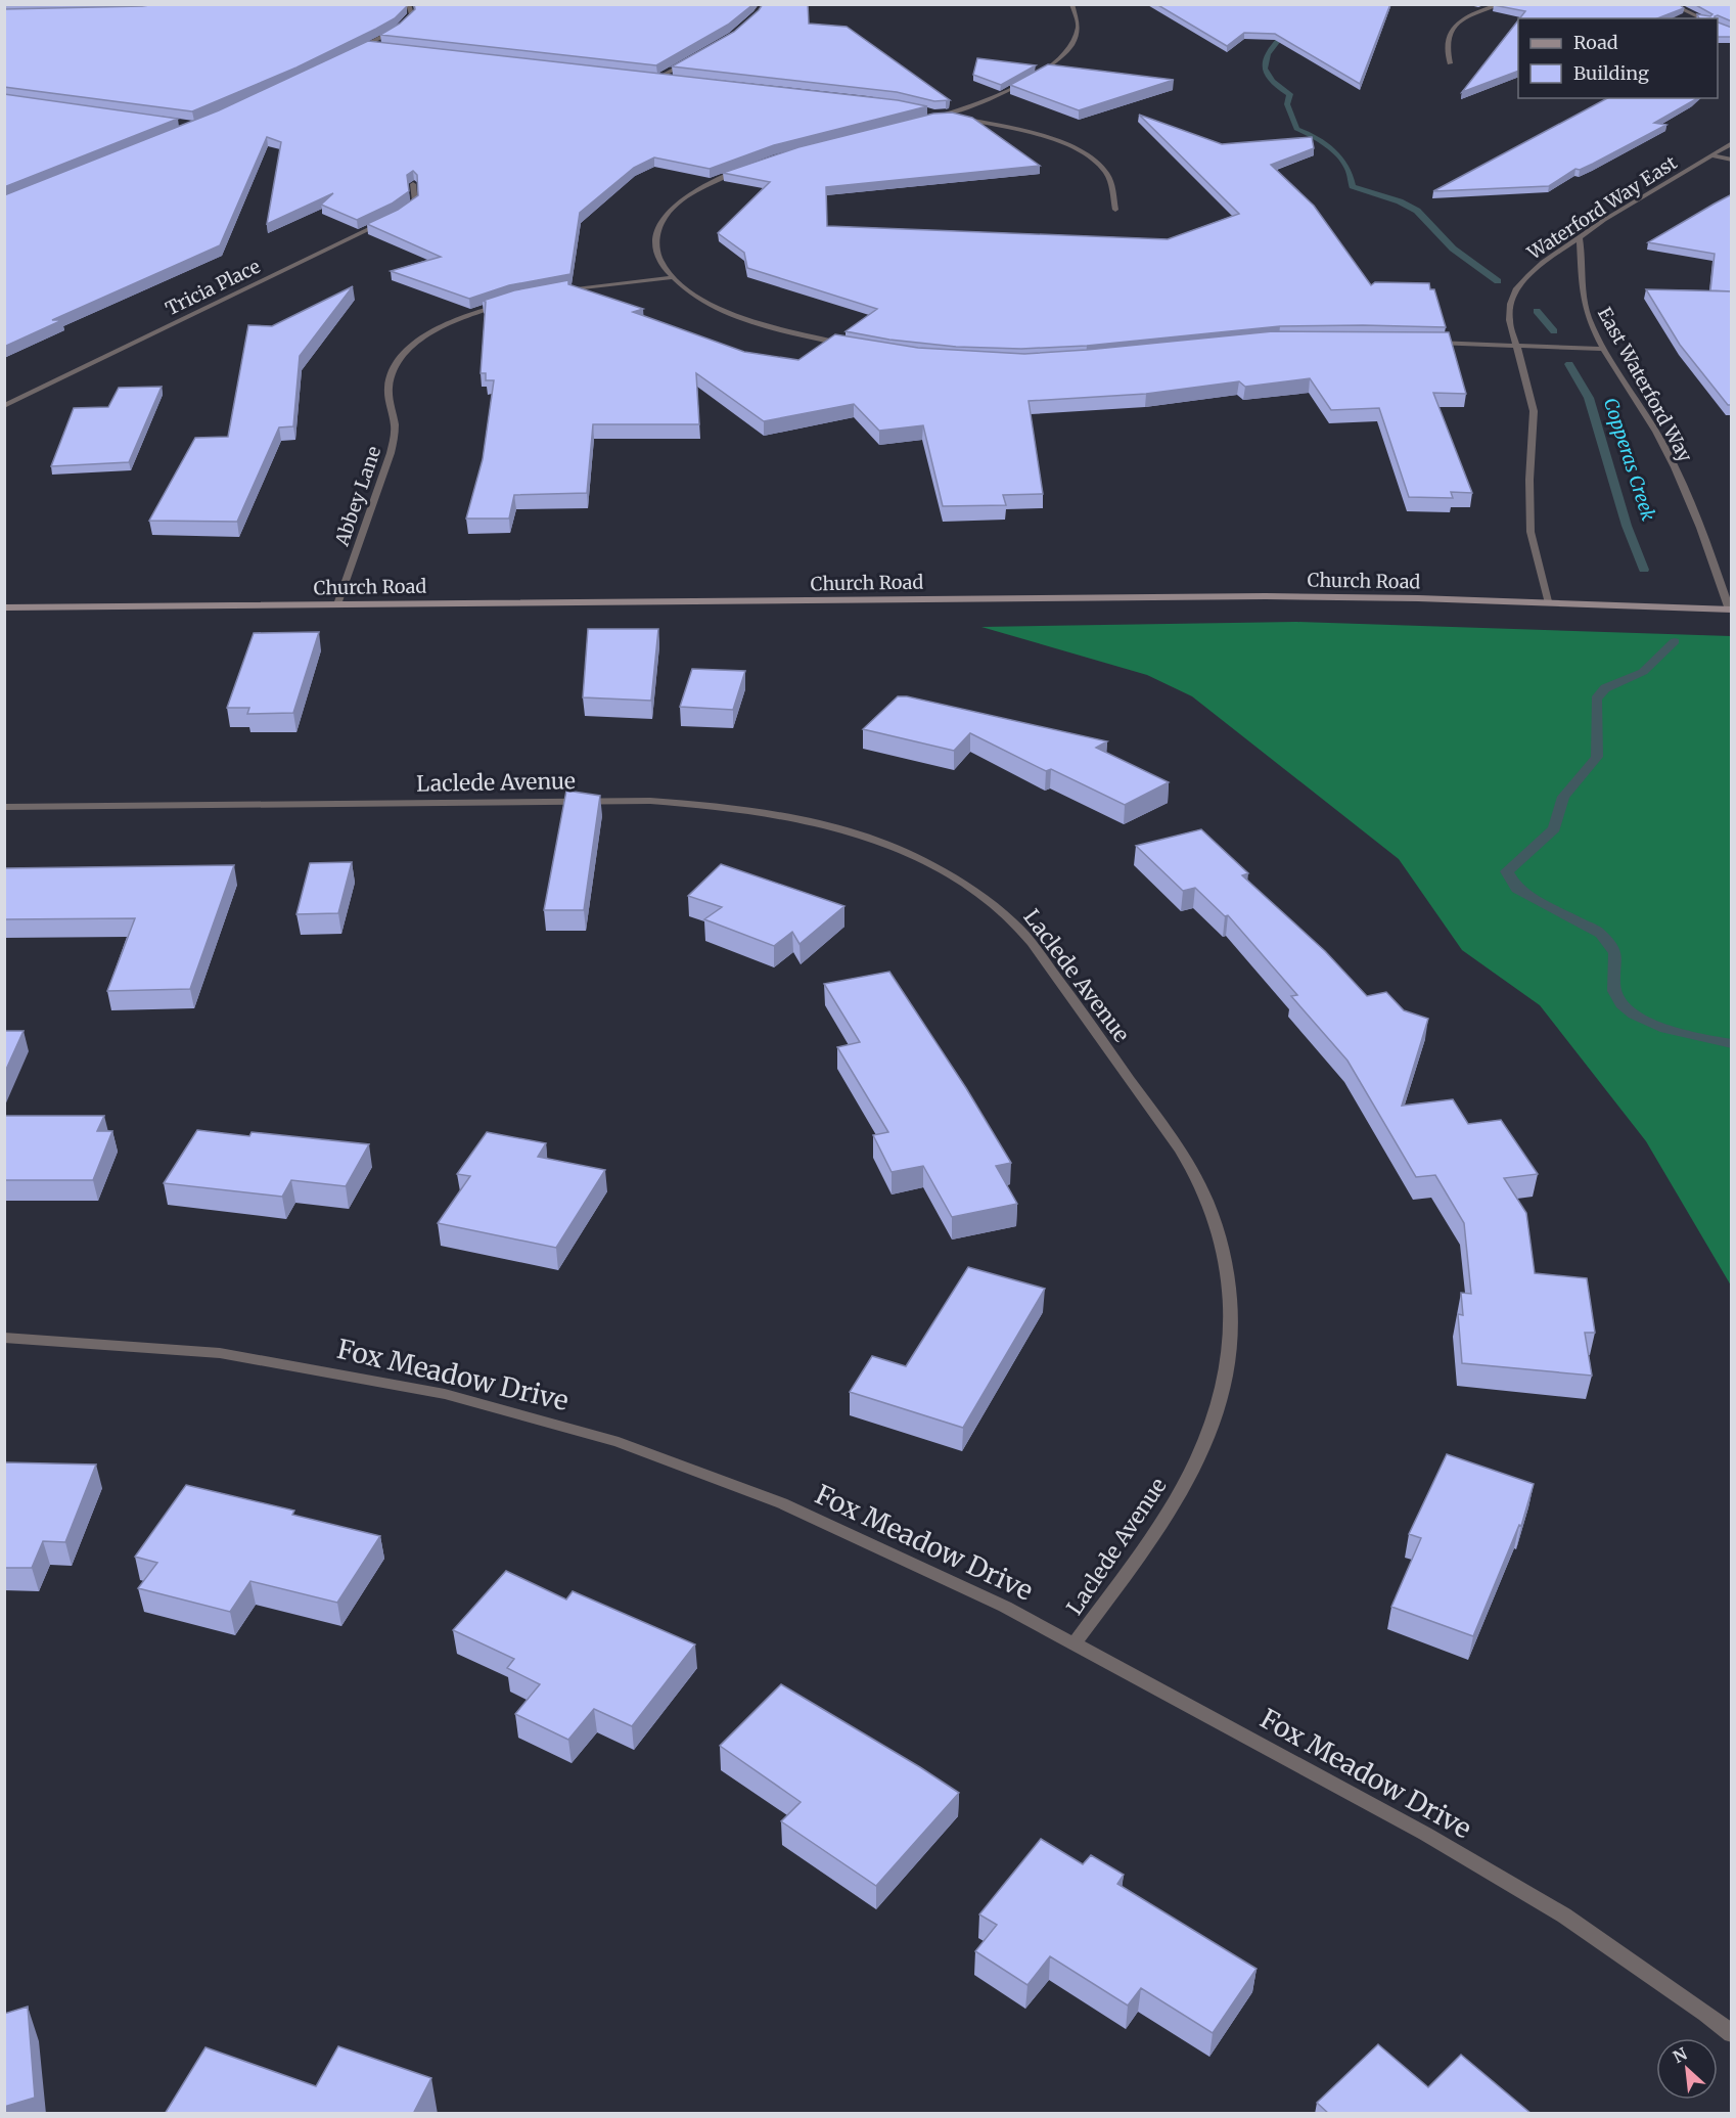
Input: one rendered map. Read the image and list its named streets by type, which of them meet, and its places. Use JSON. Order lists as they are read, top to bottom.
{
  "streets": {
    "main road": ["Church Road"],
    "street": [
      "Waterford Way East",
      "Tricia Place",
      "East Waterford Way",
      "Abbey Lane",
      "Laclede Avenue",
      "Fox Meadow Drive"
    ]
  },
  "crossings": [
    ["Waterford Way East", "East Waterford Way"],
    ["Waterford Way East", "Church Road"],
    ["East Waterford Way", "Church Road"],
    ["Abbey Lane", "Church Road"],
    ["Laclede Avenue", "Fox Meadow Drive"]
  ],
  "water": ["Copperas Creek"],
  "legend": ["Road", "Building"],
  "north": "top left"
}
